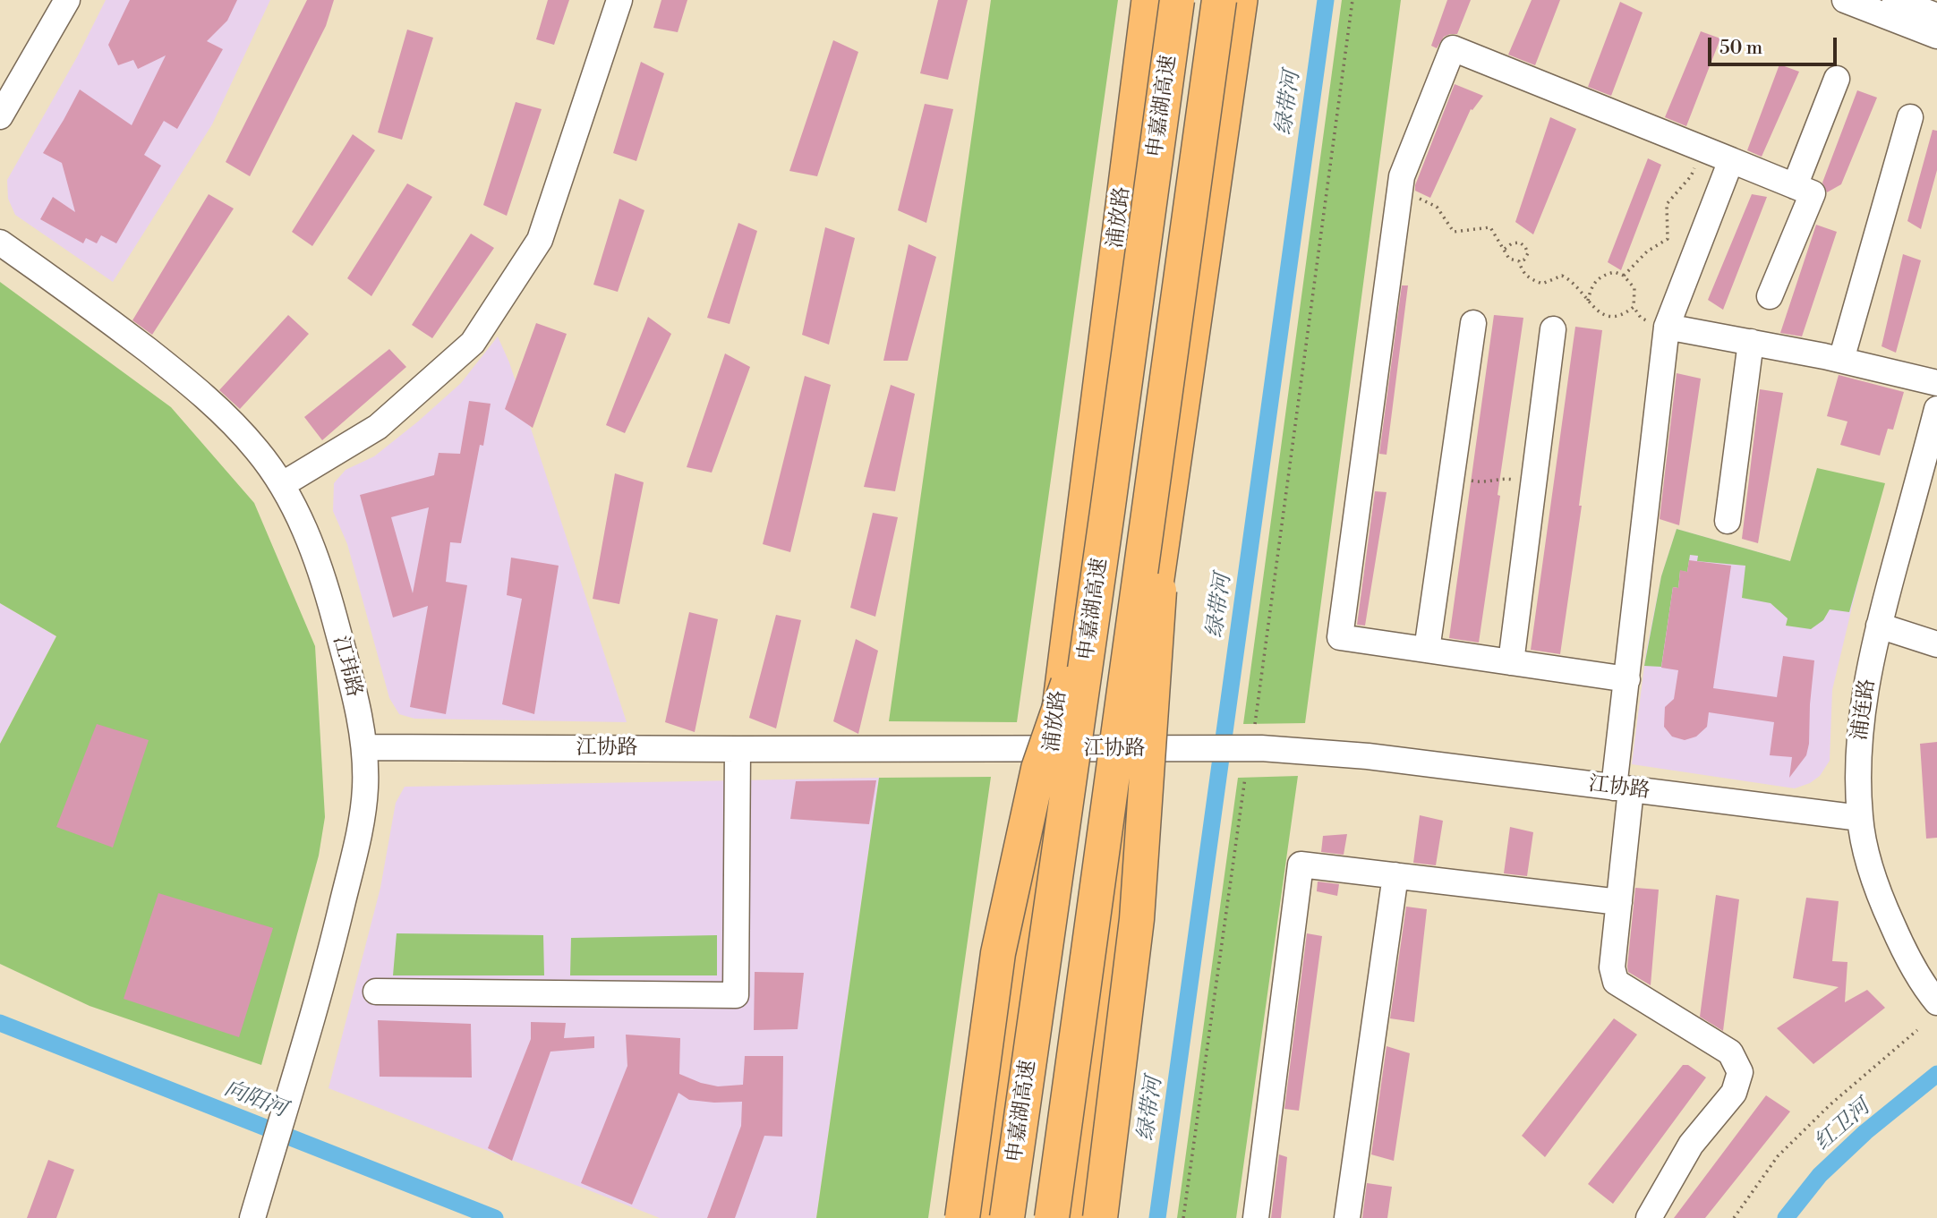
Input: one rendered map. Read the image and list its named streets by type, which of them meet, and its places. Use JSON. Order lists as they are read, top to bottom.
{
  "streets": {
    "highway": ["申嘉湖高速"],
    "main road": ["浦放路"],
    "street": ["江玮路", "浦连路", "江协路"]
  },
  "crossings": [
    ["浦放路", "江协路"],
    ["江玮路", "江协路"],
    ["浦连路", "江协路"]
  ],
  "water": ["绿带河", "向阳河", "红卫河"],
  "scale_bar": "50 m"
}
